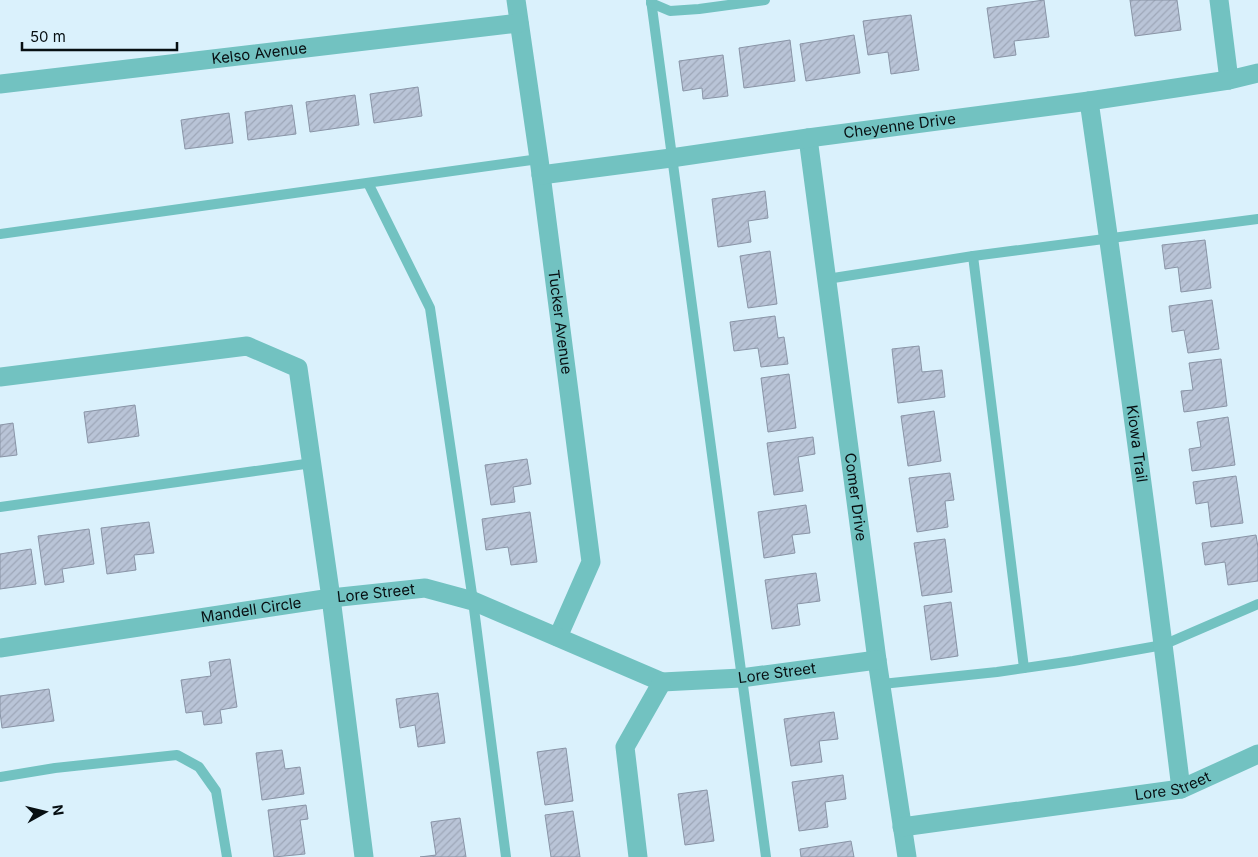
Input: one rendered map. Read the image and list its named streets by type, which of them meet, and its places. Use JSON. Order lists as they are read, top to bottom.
{
  "streets": {
    "street": [
      "Kelso Avenue",
      "Cheyenne Drive",
      "Tucker Avenue",
      "Kiowa Trail",
      "Comer Drive",
      "Lore Street",
      "Mandell Circle"
    ]
  },
  "crossings": [
    ["Kelso Avenue", "Tucker Avenue"],
    ["Cheyenne Drive", "Tucker Avenue"],
    ["Cheyenne Drive", "Kiowa Trail"],
    ["Cheyenne Drive", "Comer Drive"],
    ["Tucker Avenue", "Lore Street"],
    ["Kiowa Trail", "Lore Street"],
    ["Comer Drive", "Lore Street"],
    ["Lore Street", "Mandell Circle"]
  ],
  "scale_bar": "50 m",
  "north": "right"
}
